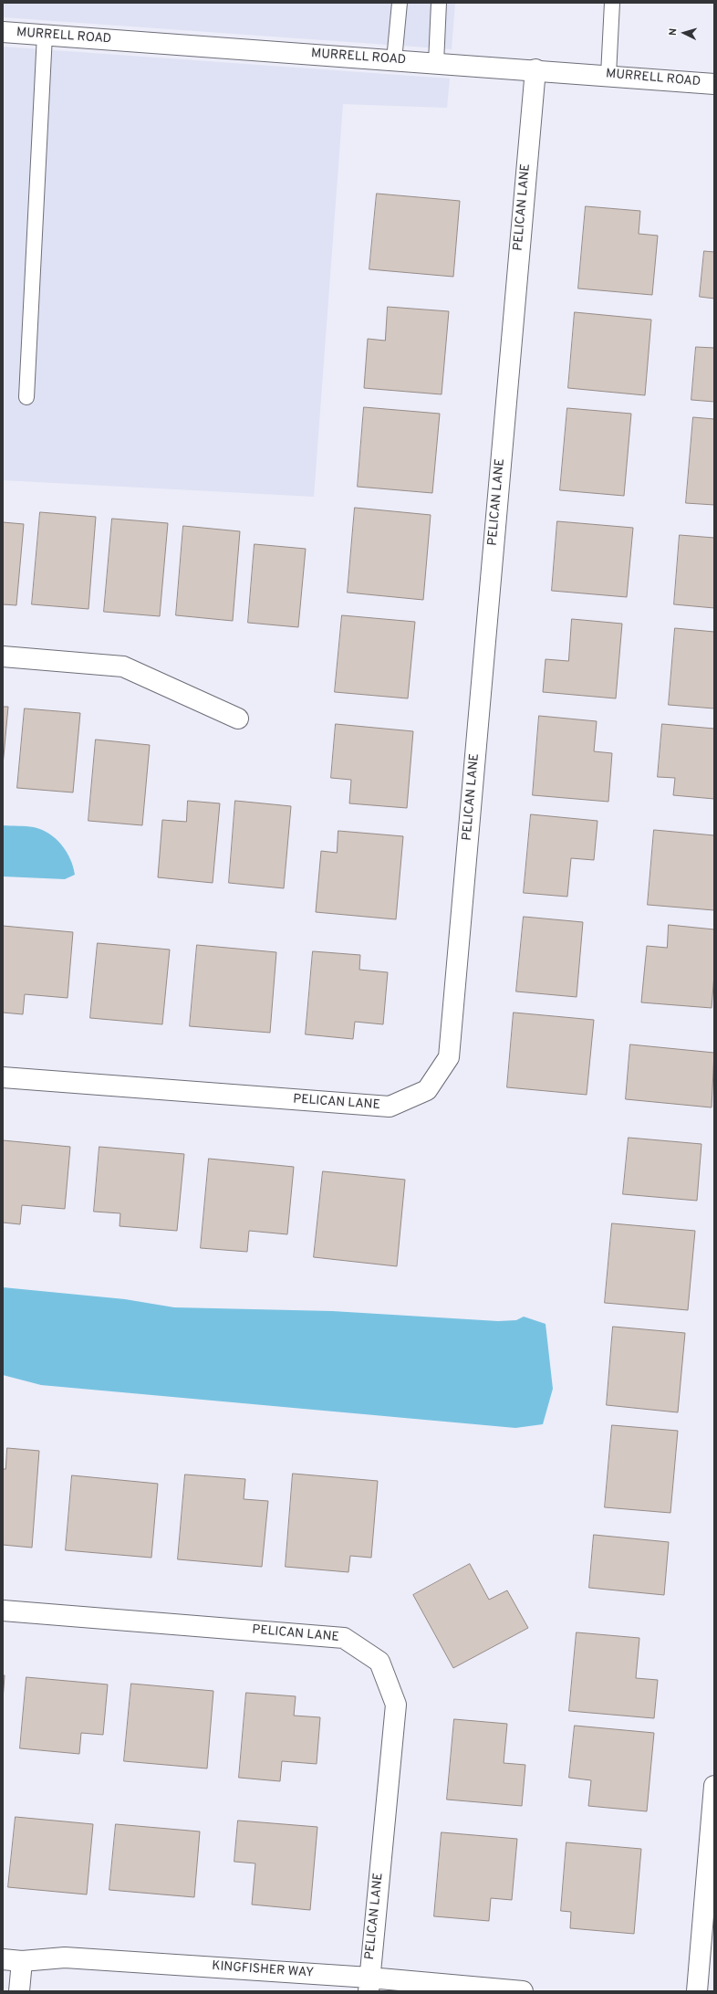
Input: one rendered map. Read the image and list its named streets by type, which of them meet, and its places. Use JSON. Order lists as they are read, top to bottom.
{
  "streets": {
    "street": ["MURRELL ROAD", "PELICAN LANE", "KINGFISHER WAY"]
  },
  "crossings": [
    ["MURRELL ROAD", "PELICAN LANE"],
    ["PELICAN LANE", "KINGFISHER WAY"]
  ],
  "north": "left"
}
